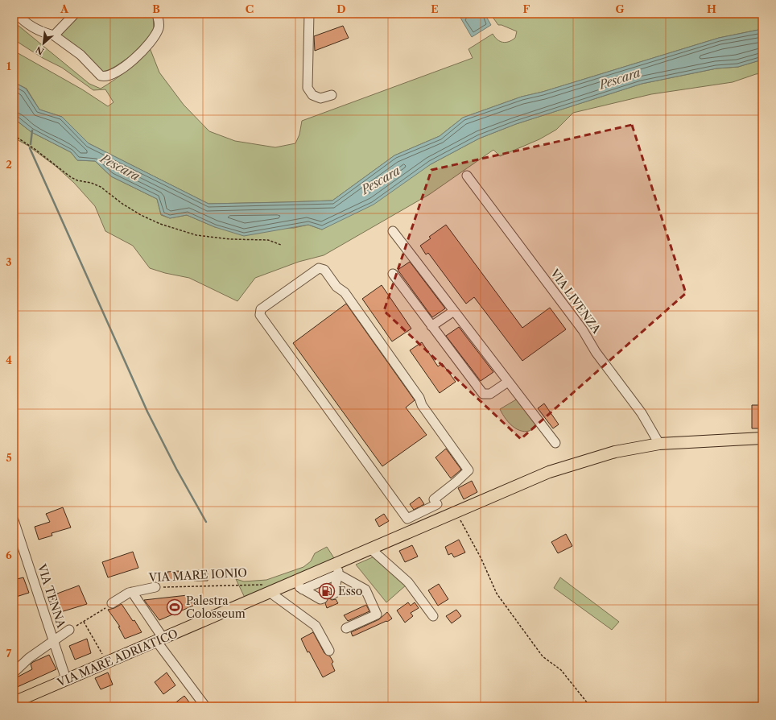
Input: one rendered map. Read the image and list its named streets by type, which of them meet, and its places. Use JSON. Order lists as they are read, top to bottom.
{
  "streets": {
    "main road": ["VIA MARE ADRIATICO"],
    "street": ["VIA LIVENZA", "VIA MARE IONIO", "VIA TENNA"]
  },
  "crossings": [
    ["VIA LIVENZA", "VIA MARE ADRIATICO"],
    ["VIA MARE IONIO", "VIA MARE ADRIATICO"],
    ["VIA TENNA", "VIA MARE ADRIATICO"]
  ],
  "water": ["Pescara"],
  "places": {
    "fuel station": ["Esso"],
    "sports": ["Palestra Colosseum"]
  },
  "north": "bottom left",
  "grid": {
    "columns": [
      "A",
      "B",
      "C",
      "D",
      "E",
      "F",
      "G",
      "H"
    ],
    "rows": [
      "1",
      "2",
      "3",
      "4",
      "5",
      "6",
      "7"
    ]
  }
}
